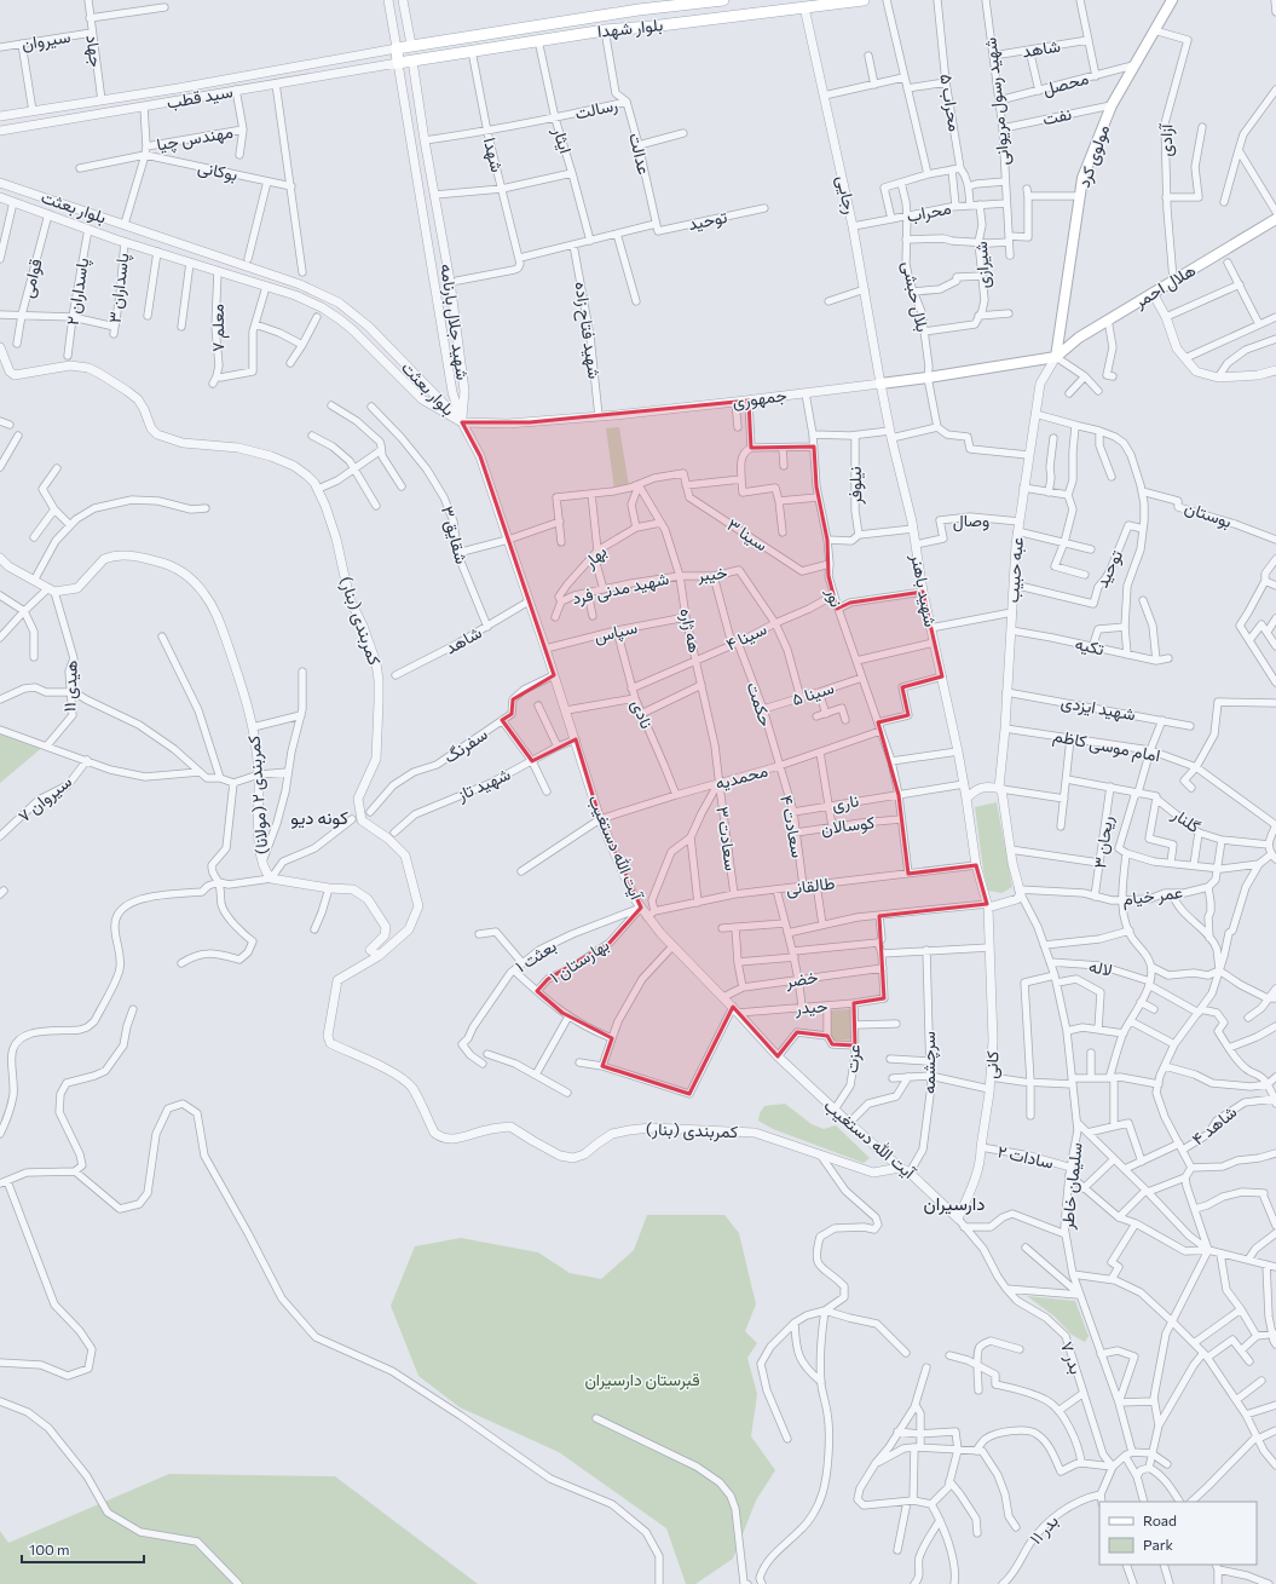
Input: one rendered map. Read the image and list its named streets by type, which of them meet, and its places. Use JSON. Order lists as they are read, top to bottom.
{
  "streets": {
    "main road": [
      "بلوار شهدا",
      "مولوی کرد",
      "هلال احمر",
      "جمهوری"
    ],
    "street": [
      "سیروان",
      "شاهد",
      "جهاد",
      "محصل",
      "سید قطب",
      "شهید رسول مریوانی",
      "محراب ۵",
      "رسالت",
      "نفت",
      "مهندس چیا",
      "ایثار",
      "آزادی",
      "عدالت",
      "شهدا",
      "بوکانی",
      "رجایی",
      "بلوار بعثت",
      "محراب",
      "توحید",
      "شیرازی",
      "قوامی",
      "پاسداران ۳",
      "پاسداران ۲",
      "بلال حبشی",
      "شهید جلال بارنامه",
      "معلم ۷",
      "شهید فتاح زاده",
      "نیلوفر",
      "بوستان",
      "وصال",
      "شقایق ۳",
      "سینا ۳",
      "بهار",
      "عبه حبیب",
      "خیبر",
      "شهید مدنی فرد",
      "شهید باهنر",
      "نور",
      "کمربندی (بنار)",
      "هه ژاره",
      "سپاس",
      "سینا ۴",
      "تکیه",
      "هیدی ۱۱",
      "سینا ۵",
      "حکمت",
      "شهید ایزدی",
      "نادی",
      "سفرنگ",
      "امام موسی کاظم",
      "محمدیه",
      "شهید تاز",
      "کمربندی ۲ (مولانا)",
      "سیروان ۷",
      "ناری",
      "گلنار",
      "کوسالان",
      "سعادت ۴",
      "سعادت ۳",
      "ریحان ۳",
      "آیت الله دستغیب",
      "طالقانی",
      "عمر خیام",
      "بعثت ۱",
      "بهارستان ۱",
      "لاله",
      "خضر",
      "حیدر",
      "عزت",
      "سرچشمه",
      "کانی",
      "شاهد ۴",
      "سادات ۲",
      "سلیمان خاطر",
      "بدر ۷",
      "بدر ۱۱"
    ]
  },
  "crossings": [
    ["بلوار شهدا", "سید قطب"],
    ["بلوار شهدا", "ایثار"],
    ["بلوار شهدا", "عدالت"],
    ["بلوار شهدا", "شهدا"],
    ["بلوار شهدا", "رجایی"],
    ["بلوار شهدا", "شهید جلال بارنامه"],
    ["سیروان", "جهاد"],
    ["شاهد", "شهید رسول مریوانی"],
    ["شاهد", "شقایق ۳"],
    ["شاهد", "آیت الله دستغیب"],
    ["جهاد", "سید قطب"],
    ["محصل", "شهید رسول مریوانی"],
    ["محصل", "مولوی کرد"],
    ["سید قطب", "شهید جلال بارنامه"],
    ["شهید رسول مریوانی", "نفت"],
    ["شهید رسول مریوانی", "محراب"],
    ["محراب ۵", "محراب"],
    ["رسالت", "ایثار"],
    ["رسالت", "عدالت"],
    ["رسالت", "شهدا"],
    ["رسالت", "شهید جلال بارنامه"],
    ["نفت", "مولوی کرد"],
    ["آزادی", "مولوی کرد"],
    ["آزادی", "هلال احمر"],
    ["عدالت", "توحید"],
    ["مولوی کرد", "هلال احمر"],
    ["مولوی کرد", "جمهوری"],
    ["مولوی کرد", "عبه حبیب"],
    ["رجایی", "محراب"],
    ["رجایی", "جمهوری"],
    ["رجایی", "شهید باهنر"],
    ["بلوار بعثت", "قوامی"],
    ["بلوار بعثت", "پاسداران ۳"],
    ["بلوار بعثت", "پاسداران ۲"],
    ["بلوار بعثت", "شهید جلال بارنامه"],
    ["بلوار بعثت", "معلم ۷"],
    ["بلوار بعثت", "جمهوری"],
    ["بلوار بعثت", "آیت الله دستغیب"],
    ["محراب", "شیرازی"],
    ["محراب", "بلال حبشی"],
    ["توحید", "عبه حبیب"],
    ["شیرازی", "بلال حبشی"],
    ["هلال احمر", "جمهوری"],
    ["هلال احمر", "عبه حبیب"],
    ["پاسداران ۳", "پاسداران ۲"],
    ["بلال حبشی", "جمهوری"],
    ["شهید جلال بارنامه", "جمهوری"],
    ["شهید جلال بارنامه", "آیت الله دستغیب"],
    ["شهید فتاح زاده", "جمهوری"],
    ["جمهوری", "عبه حبیب"],
    ["جمهوری", "شهید باهنر"],
    ["جمهوری", "نور"],
    ["جمهوری", "آیت الله دستغیب"],
    ["وصال", "عبه حبیب"],
    ["وصال", "شهید باهنر"],
    ["سینا ۳", "نور"],
    ["سینا ۳", "هه ژاره"],
    ["بهار", "شهید مدنی فرد"],
    ["بهار", "هه ژاره"],
    ["عبه حبیب", "تکیه"],
    ["عبه حبیب", "شهید ایزدی"],
    ["عبه حبیب", "امام موسی کاظم"],
    ["خیبر", "شهید مدنی فرد"],
    ["خیبر", "هه ژاره"],
    ["خیبر", "سینا ۴"],
    ["خیبر", "حکمت"],
    ["شهید مدنی فرد", "هه ژاره"],
    ["شهید باهنر", "ناری"],
    ["شهید باهنر", "طالقانی"],
    ["شهید باهنر", "کانی"],
    ["نور", "سینا ۴"],
    ["نور", "سینا ۵"],
    ["نور", "محمدیه"],
    ["نور", "ناری"],
    ["نور", "کوسالان"],
    ["نور", "طالقانی"],
    ["کمربندی (بنار)", "کمربندی ۲ (مولانا)"],
    ["کمربندی (بنار)", "آیت الله دستغیب"],
    ["هه ژاره", "سپاس"],
    ["هه ژاره", "سینا ۴"],
    ["هه ژاره", "محمدیه"],
    ["هه ژاره", "سعادت ۳"],
    ["سپاس", "نادی"],
    ["سپاس", "آیت الله دستغیب"],
    ["سینا ۴", "حکمت"],
    ["سینا ۴", "نادی"],
    ["هیدی ۱۱", "کمربندی ۲ (مولانا)"],
    ["سینا ۵", "حکمت"],
    ["حکمت", "محمدیه"],
    ["حکمت", "سعادت ۴"],
    ["نادی", "محمدیه"],
    ["سفرنگ", "آیت الله دستغیب"],
    ["محمدیه", "سعادت ۴"],
    ["محمدیه", "سعادت ۳"],
    ["محمدیه", "آیت الله دستغیب"],
    ["شهید تاز", "آیت الله دستغیب"],
    ["ناری", "سعادت ۴"],
    ["گلنار", "ریحان ۳"],
    ["کوسالان", "سعادت ۴"],
    ["سعادت ۴", "طالقانی"],
    ["سعادت ۳", "طالقانی"],
    ["ریحان ۳", "عمر خیام"],
    ["آیت الله دستغیب", "طالقانی"],
    ["آیت الله دستغیب", "بعثت ۱"],
    ["آیت الله دستغیب", "بهارستان ۱"],
    ["آیت الله دستغیب", "خضر"],
    ["آیت الله دستغیب", "حیدر"],
    ["آیت الله دستغیب", "عزت"],
    ["آیت الله دستغیب", "سرچشمه"],
    ["آیت الله دستغیب", "کانی"],
    ["آیت الله دستغیب", "بدر ۷"],
    ["عمر خیام", "سلیمان خاطر"],
    ["بعثت ۱", "بهارستان ۱"],
    ["لاله", "سلیمان خاطر"],
    ["خضر", "حیدر"],
    ["حیدر", "عزت"],
    ["کانی", "سادات ۲"],
    ["کانی", "بدر ۷"],
    ["سادات ۲", "سلیمان خاطر"]
  ],
  "districts": ["کونه دیو", "دارسیران"],
  "parks": ["قبرستان دارسیران"],
  "legend": ["Road", "Park"],
  "scale_bar": "100 m"
}
